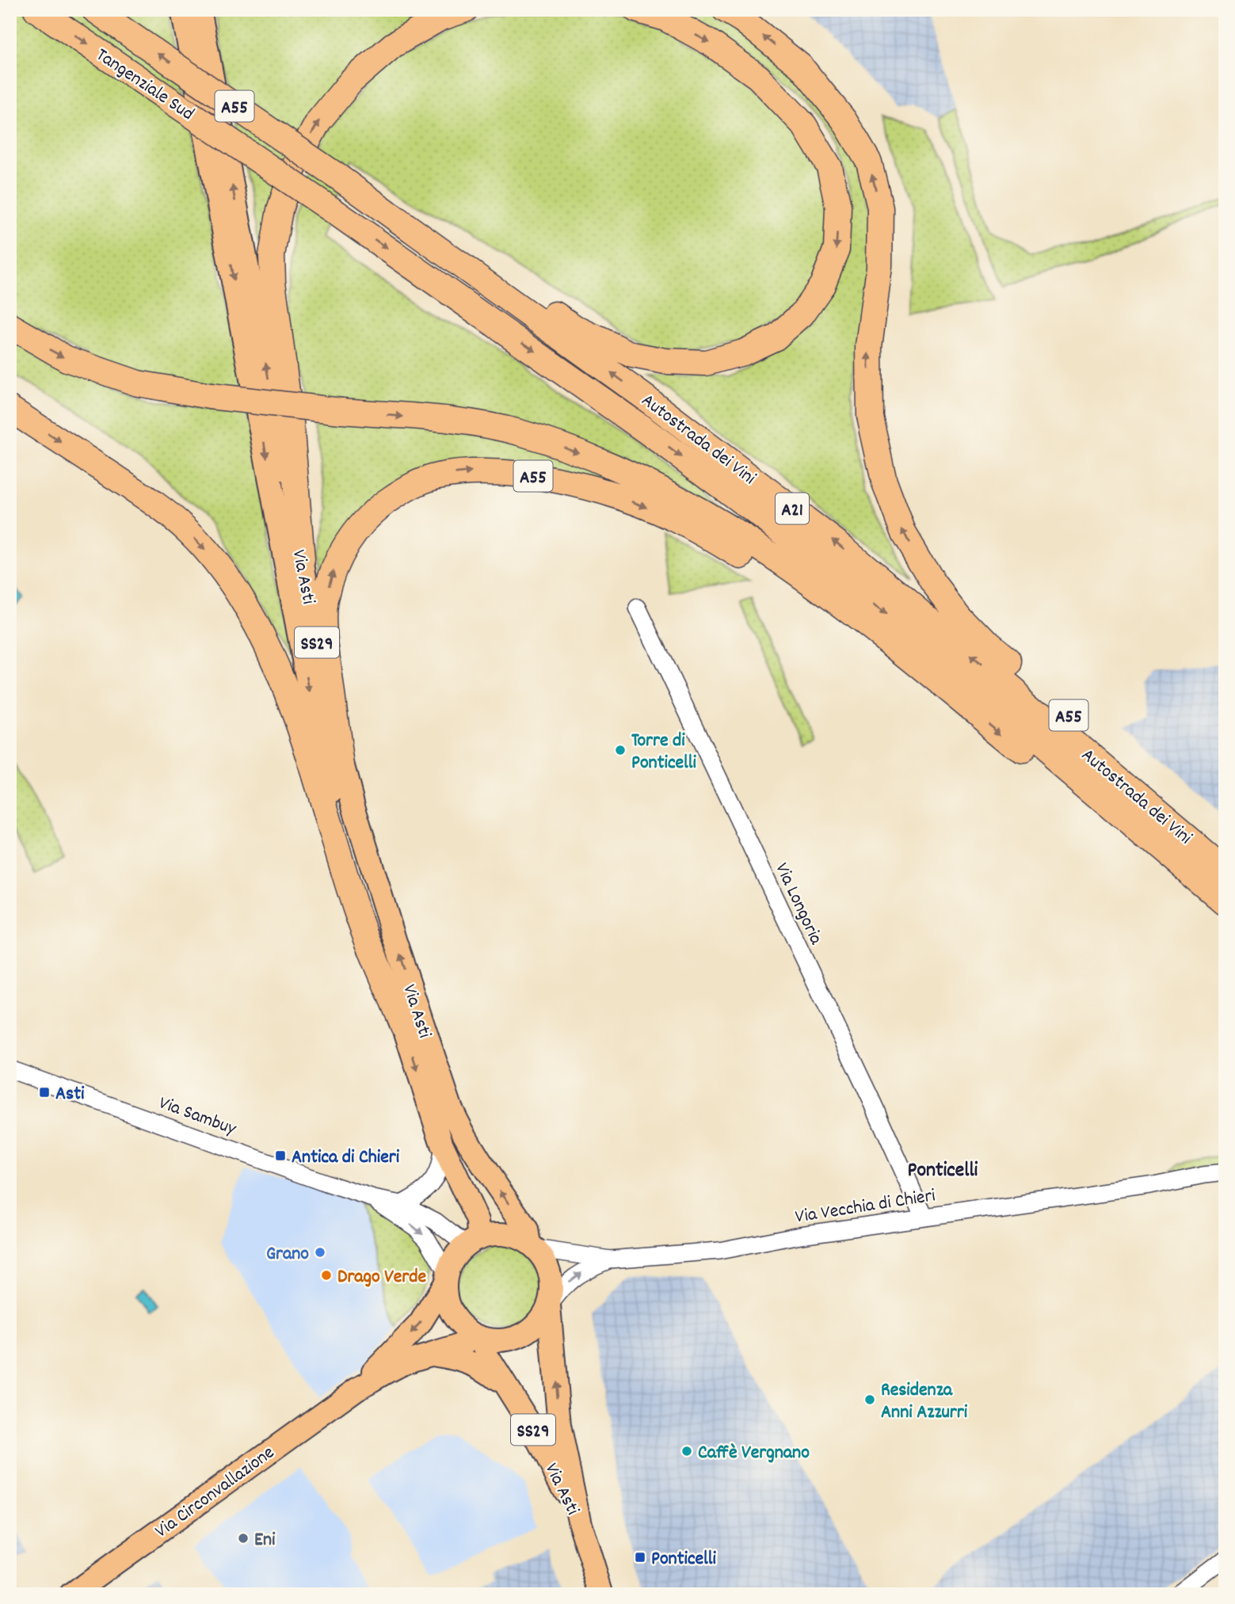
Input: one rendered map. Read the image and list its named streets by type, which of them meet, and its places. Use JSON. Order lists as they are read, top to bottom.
{
  "streets": {
    "highway": [
      "Tangenziale Sud",
      "A55",
      "Autostrada dei Vini",
      "A21"
    ],
    "main road": ["Via Asti", "SS29", "Via Circonvallazione"],
    "street": ["Via Longoria", "Via Sambuy", "Via Vecchia di Chieri"]
  },
  "crossings": [
    ["Tangenziale Sud", "A55"],
    ["Tangenziale Sud", "Autostrada dei Vini"],
    ["A55", "Autostrada dei Vini"],
    ["A55", "Via Asti"],
    ["Via Asti", "Via Sambuy"],
    ["Via Asti", "Via Vecchia di Chieri"],
    ["Via Asti", "Via Circonvallazione"],
    ["Via Longoria", "Via Vecchia di Chieri"],
    ["Via Sambuy", "Via Vecchia di Chieri"],
    ["Via Sambuy", "Via Circonvallazione"],
    ["Via Vecchia di Chieri", "Via Circonvallazione"]
  ],
  "districts": ["Ponticelli"],
  "places": {
    "other": [
      "Torre di Ponticelli",
      "Grano",
      "Drago Verde",
      "Residenza Anni Azzurri",
      "Caffè Vergnano",
      "Eni"
    ],
    "transit": ["Asti", "Antica di Chieri", "Ponticelli"]
  }
}
